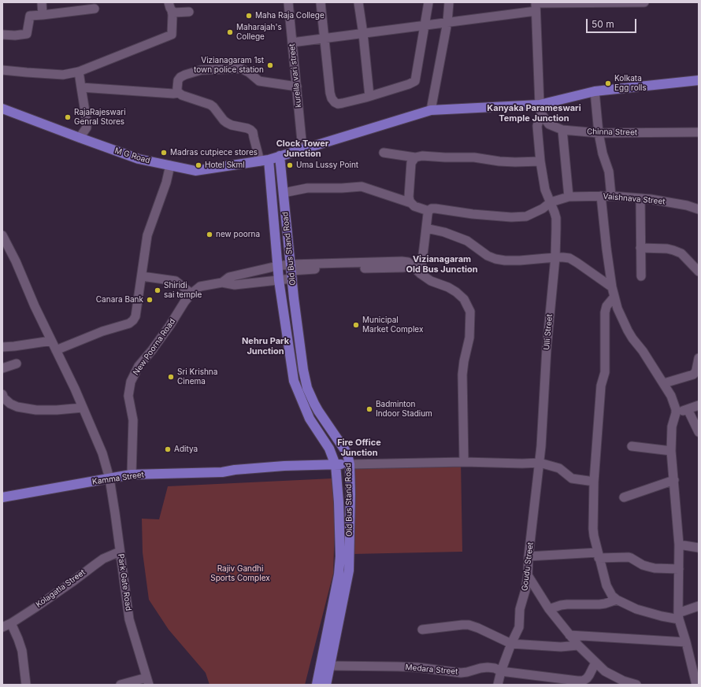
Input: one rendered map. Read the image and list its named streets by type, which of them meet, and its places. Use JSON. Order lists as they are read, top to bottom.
{
  "streets": {
    "main road": ["M G Road", "Old Bus Stand Road", "Kamma Street"],
    "street": [
      "kurella vari street",
      "Chinna Street",
      "Vaishnava Street",
      "Ulli Street",
      "New Poorna Road",
      "Goudu Street",
      "Park Gate Road",
      "Kolagatla Street",
      "Medara Street"
    ]
  },
  "crossings": [
    ["kurella vari street", "M G Road"],
    ["Chinna Street", "M G Road"],
    ["Chinna Street", "Ulli Street"],
    ["M G Road", "Old Bus Stand Road"],
    ["M G Road", "Ulli Street"],
    ["Vaishnava Street", "Ulli Street"],
    ["Old Bus Stand Road", "Kamma Street"],
    ["Old Bus Stand Road", "Medara Street"],
    ["Ulli Street", "Goudu Street"],
    ["New Poorna Road", "Kamma Street"],
    ["Kamma Street", "Park Gate Road"],
    ["Goudu Street", "Medara Street"],
    ["Park Gate Road", "Kolagatla Street"]
  ],
  "districts": [
    "Kanyaka Parameswari Temple Junction",
    "Clock Tower Junction",
    "Vizianagaram Old Bus Junction",
    "Nehru Park Junction",
    "Fire Office Junction"
  ],
  "parks": ["Rajiv Gandhi Sports Complex"],
  "places": [
    "Maha Raja College",
    "Maharajah's College",
    "Vizianagaram 1st town police station",
    "Kolkata Egg rolls",
    "RajaRajeswari Genral Stores",
    "Madras cutpiece stores",
    "Hotel Skml",
    "Uma Lussy Point",
    "new poorna",
    "Shiridi sai temple",
    "Canara Bank",
    "Municipal Market Complex",
    "Sri Krishna Cinema",
    "Badminton Indoor Stadium",
    "Aditya"
  ],
  "scale_bar": "50 m"
}
